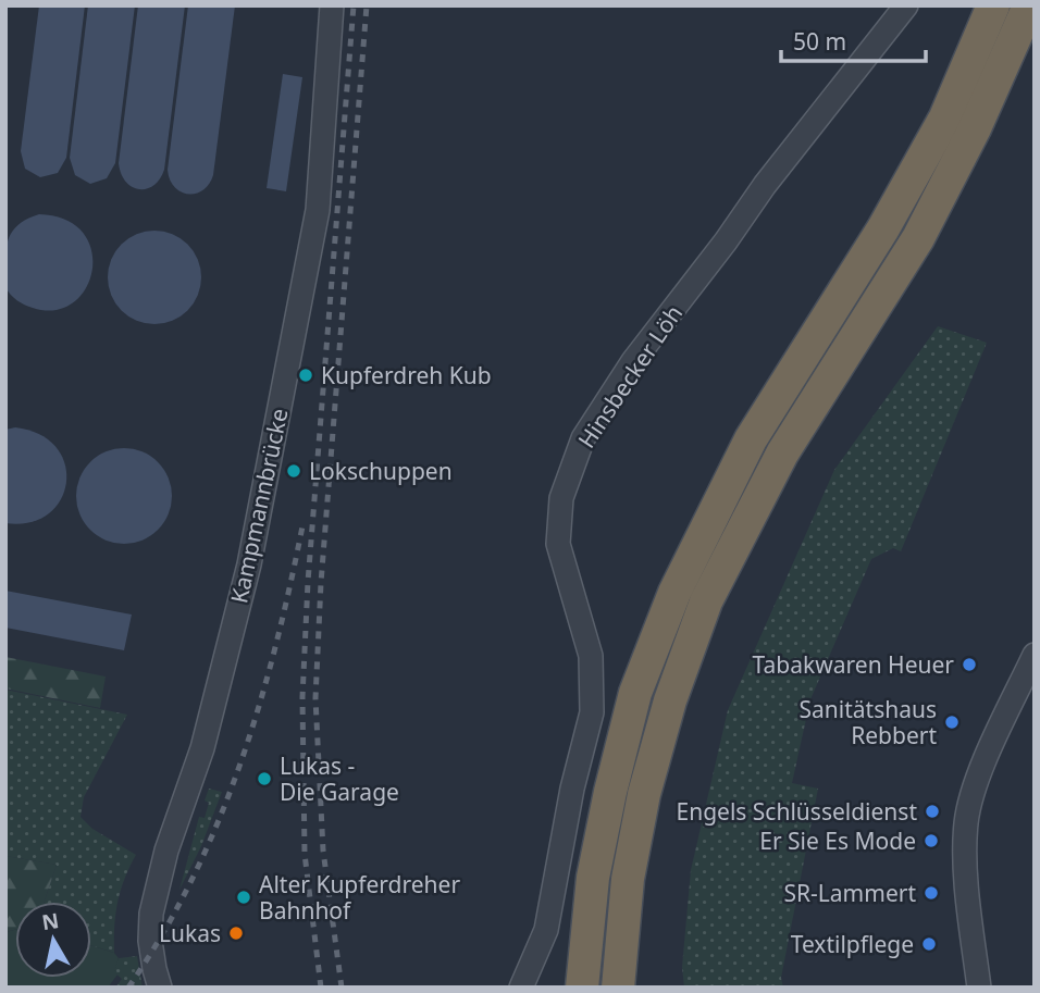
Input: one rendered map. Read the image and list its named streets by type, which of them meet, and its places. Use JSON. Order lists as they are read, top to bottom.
{
  "streets": {
    "street": ["Hinsbecker Löh", "Kampmannbrücke"]
  },
  "places": [
    "Kupferdreh Kub",
    "Lokschuppen",
    "Tabakwaren Heuer",
    "Sanitätshaus Rebbert",
    "Lukas - Die Garage",
    "Engels Schlüsseldienst",
    "Er Sie Es Mode",
    "SR-Lammert",
    "Alter Kupferdreher Bahnhof",
    "Lukas",
    "Textilpflege"
  ],
  "scale_bar": "50 m",
  "north": "top"
}
